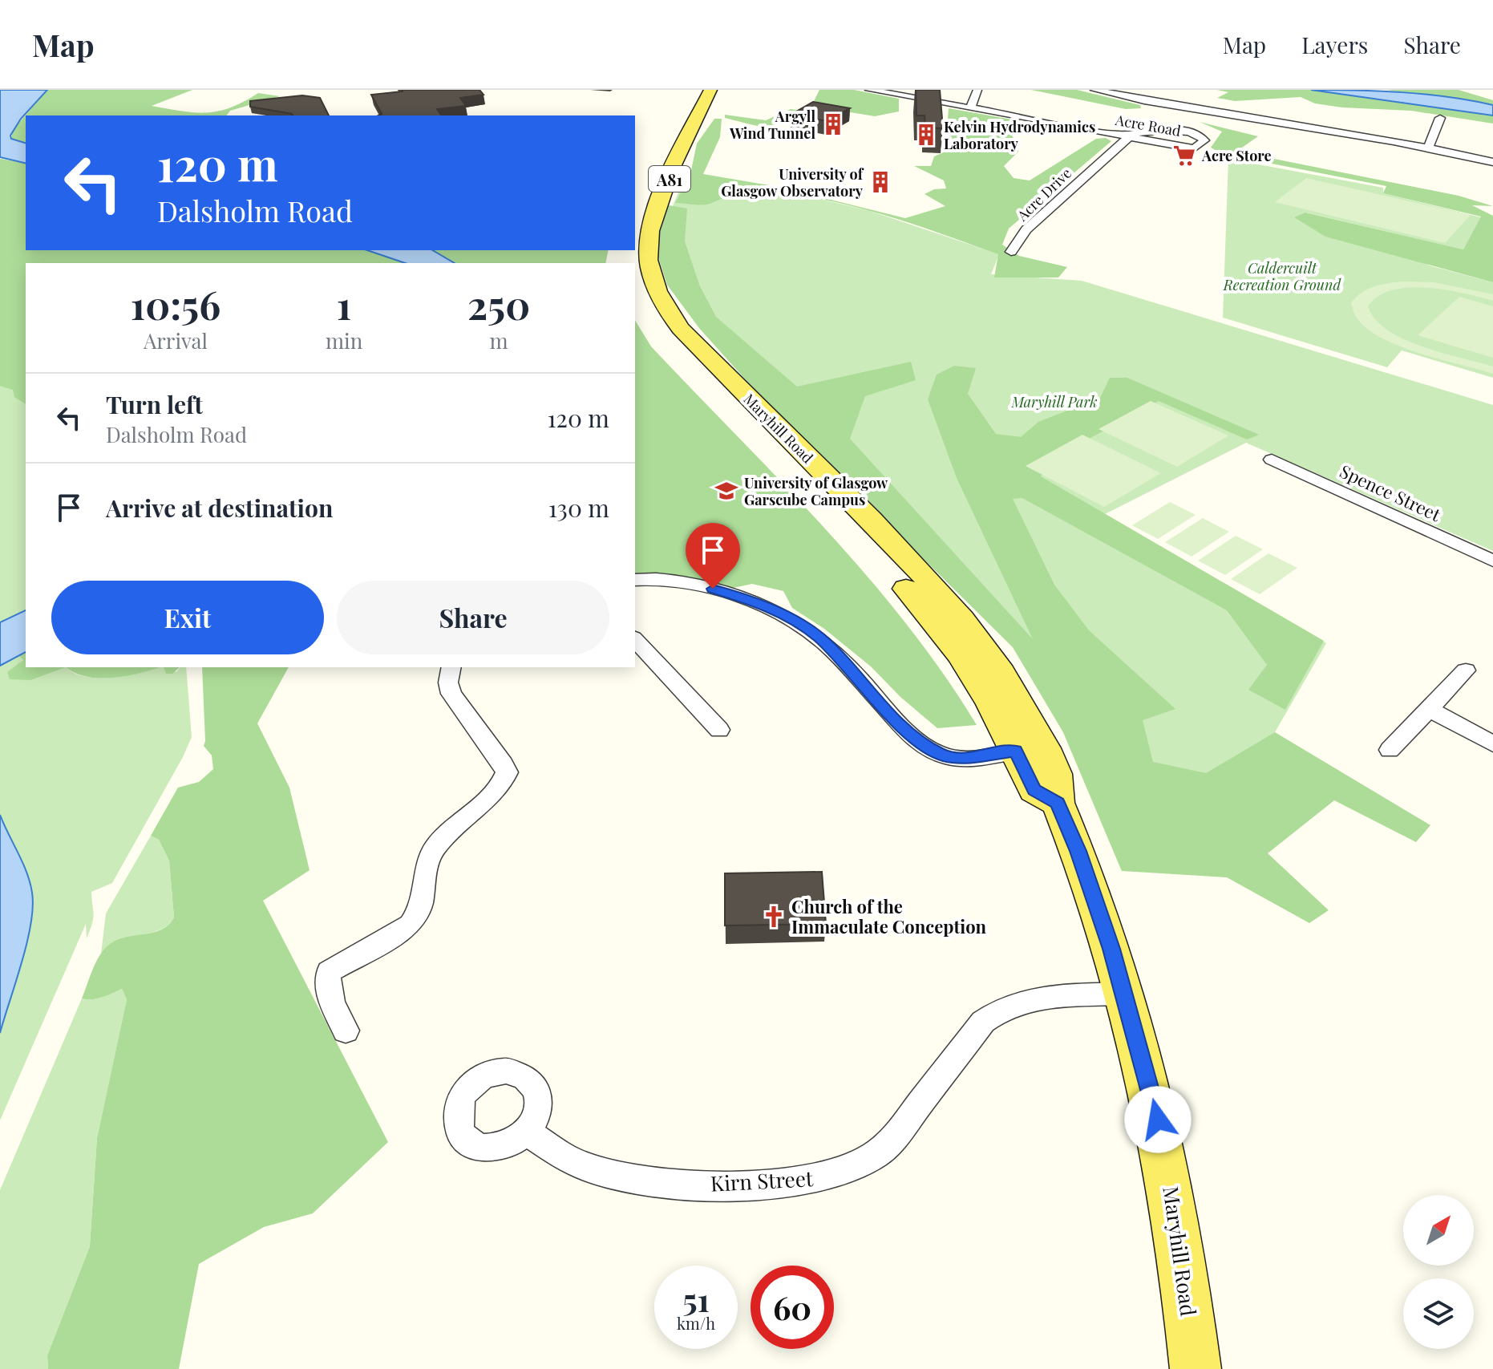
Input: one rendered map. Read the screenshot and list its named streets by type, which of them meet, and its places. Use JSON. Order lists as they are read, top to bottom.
{
  "streets": {
    "main road": ["A81", "Maryhill Road"],
    "street": [
      "Acre Road",
      "Acre Drive",
      "Spence Street",
      "Kirn Street"
    ]
  },
  "crossings": [
    ["Acre Road", "Acre Drive"],
    ["Maryhill Road", "Kirn Street"]
  ],
  "parks": ["Caldercuilt Recreation Ground", "Maryhill Park"],
  "places": {
    "building": ["Argyll Wind Tunnel", "Kelvin Hydrodynamics Laboratory", "University of Glasgow Observatory"],
    "supermarket": ["Acre Store"],
    "school or university": ["University of Glasgow Garscube Campus"],
    "church": ["Church of the Immaculate Conception"]
  },
  "north": "top right",
  "page": {
    "header": "Map",
    "nav": ["Map", "Layers", "Share"],
    "turn": ["120 m", "Dalsholm Road"],
    "eta": [
      "10:56",
      "Arrival",
      "1",
      "min",
      "250",
      "m"
    ],
    "list": [
      {
        "name": "Turn left",
        "note": "Dalsholm Road",
        "value": "120 m"
      },
      {
        "name": "Arrive at destination",
        "value": "130 m"
      }
    ],
    "buttons": ["Exit", "Share"],
    "speed": "51 km/h",
    "limit": "60"
  }
}
